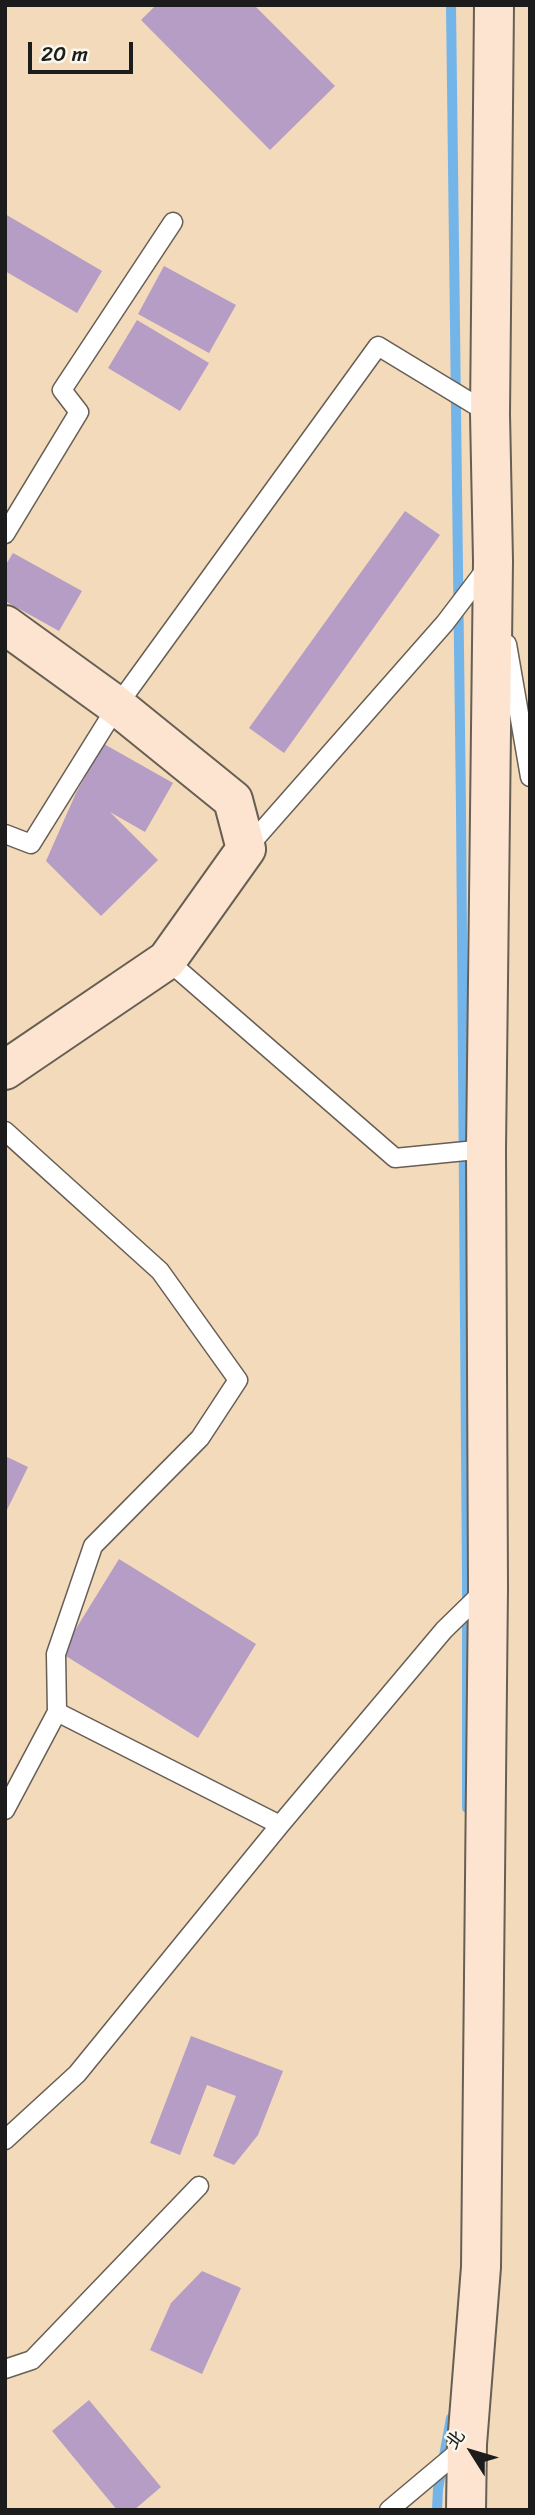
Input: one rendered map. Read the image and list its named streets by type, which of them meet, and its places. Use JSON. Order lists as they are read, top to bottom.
{
  "scale_bar": "20 m",
  "north": "top left"
}
